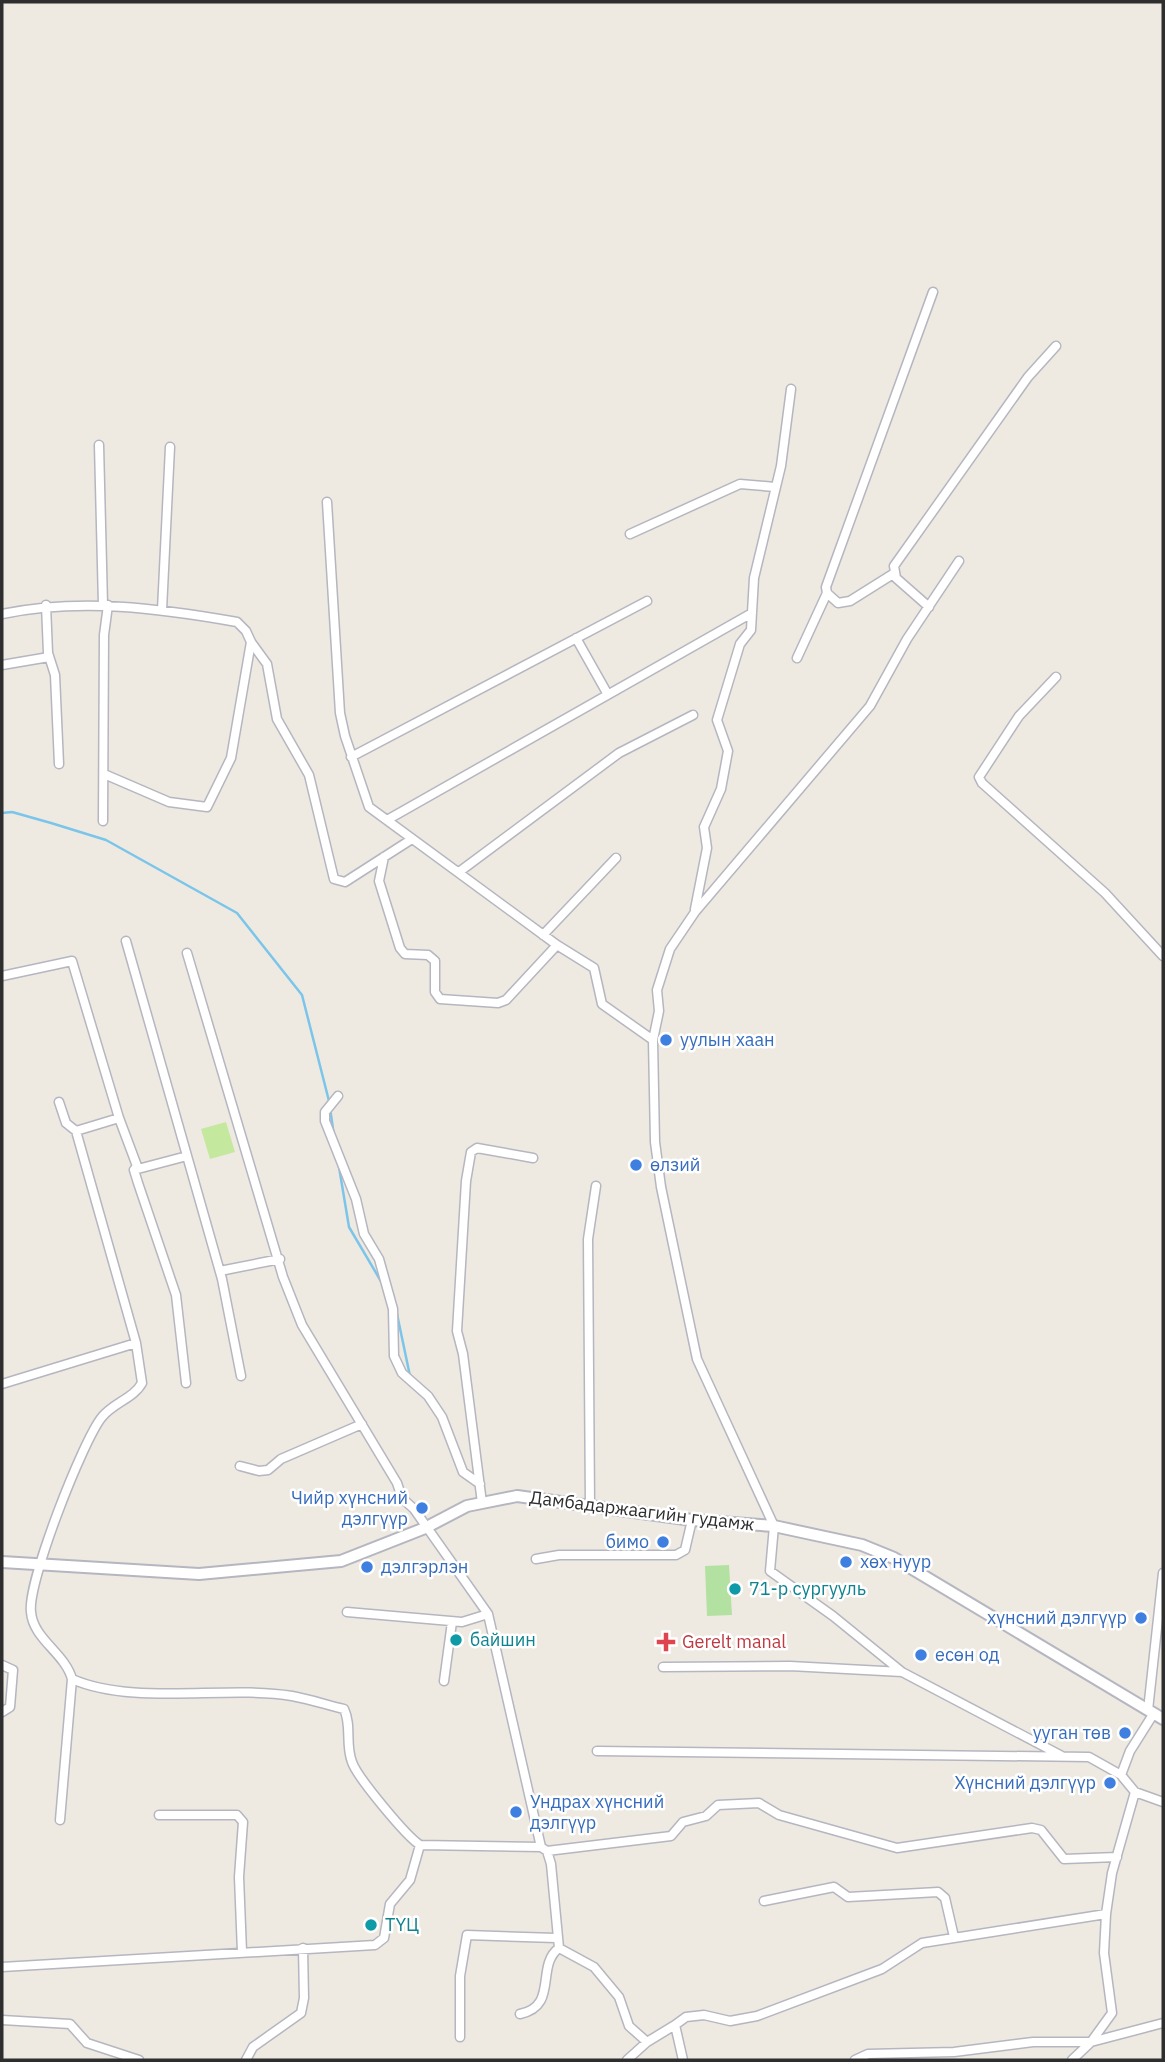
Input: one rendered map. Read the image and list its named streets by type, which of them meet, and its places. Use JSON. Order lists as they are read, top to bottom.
{
  "streets": {
    "main road": ["Дамбадаржаагийн гудамж"]
  },
  "places": {
    "other": [
      "уулын хаан",
      "өлзий",
      "Чийр хүнсний дэлгүүр",
      "бимо",
      "хөх нуур",
      "дэлгэрлэн",
      "71-р сургууль",
      "хүнсний дэлгүүр",
      "байшин",
      "есөн од",
      "ууган төв",
      "Хүнсний дэлгүүр",
      "Ундрах хүнсний дэлгүүр",
      "ТҮЦ"
    ],
    "health": ["Gerelt manal"]
  }
}
